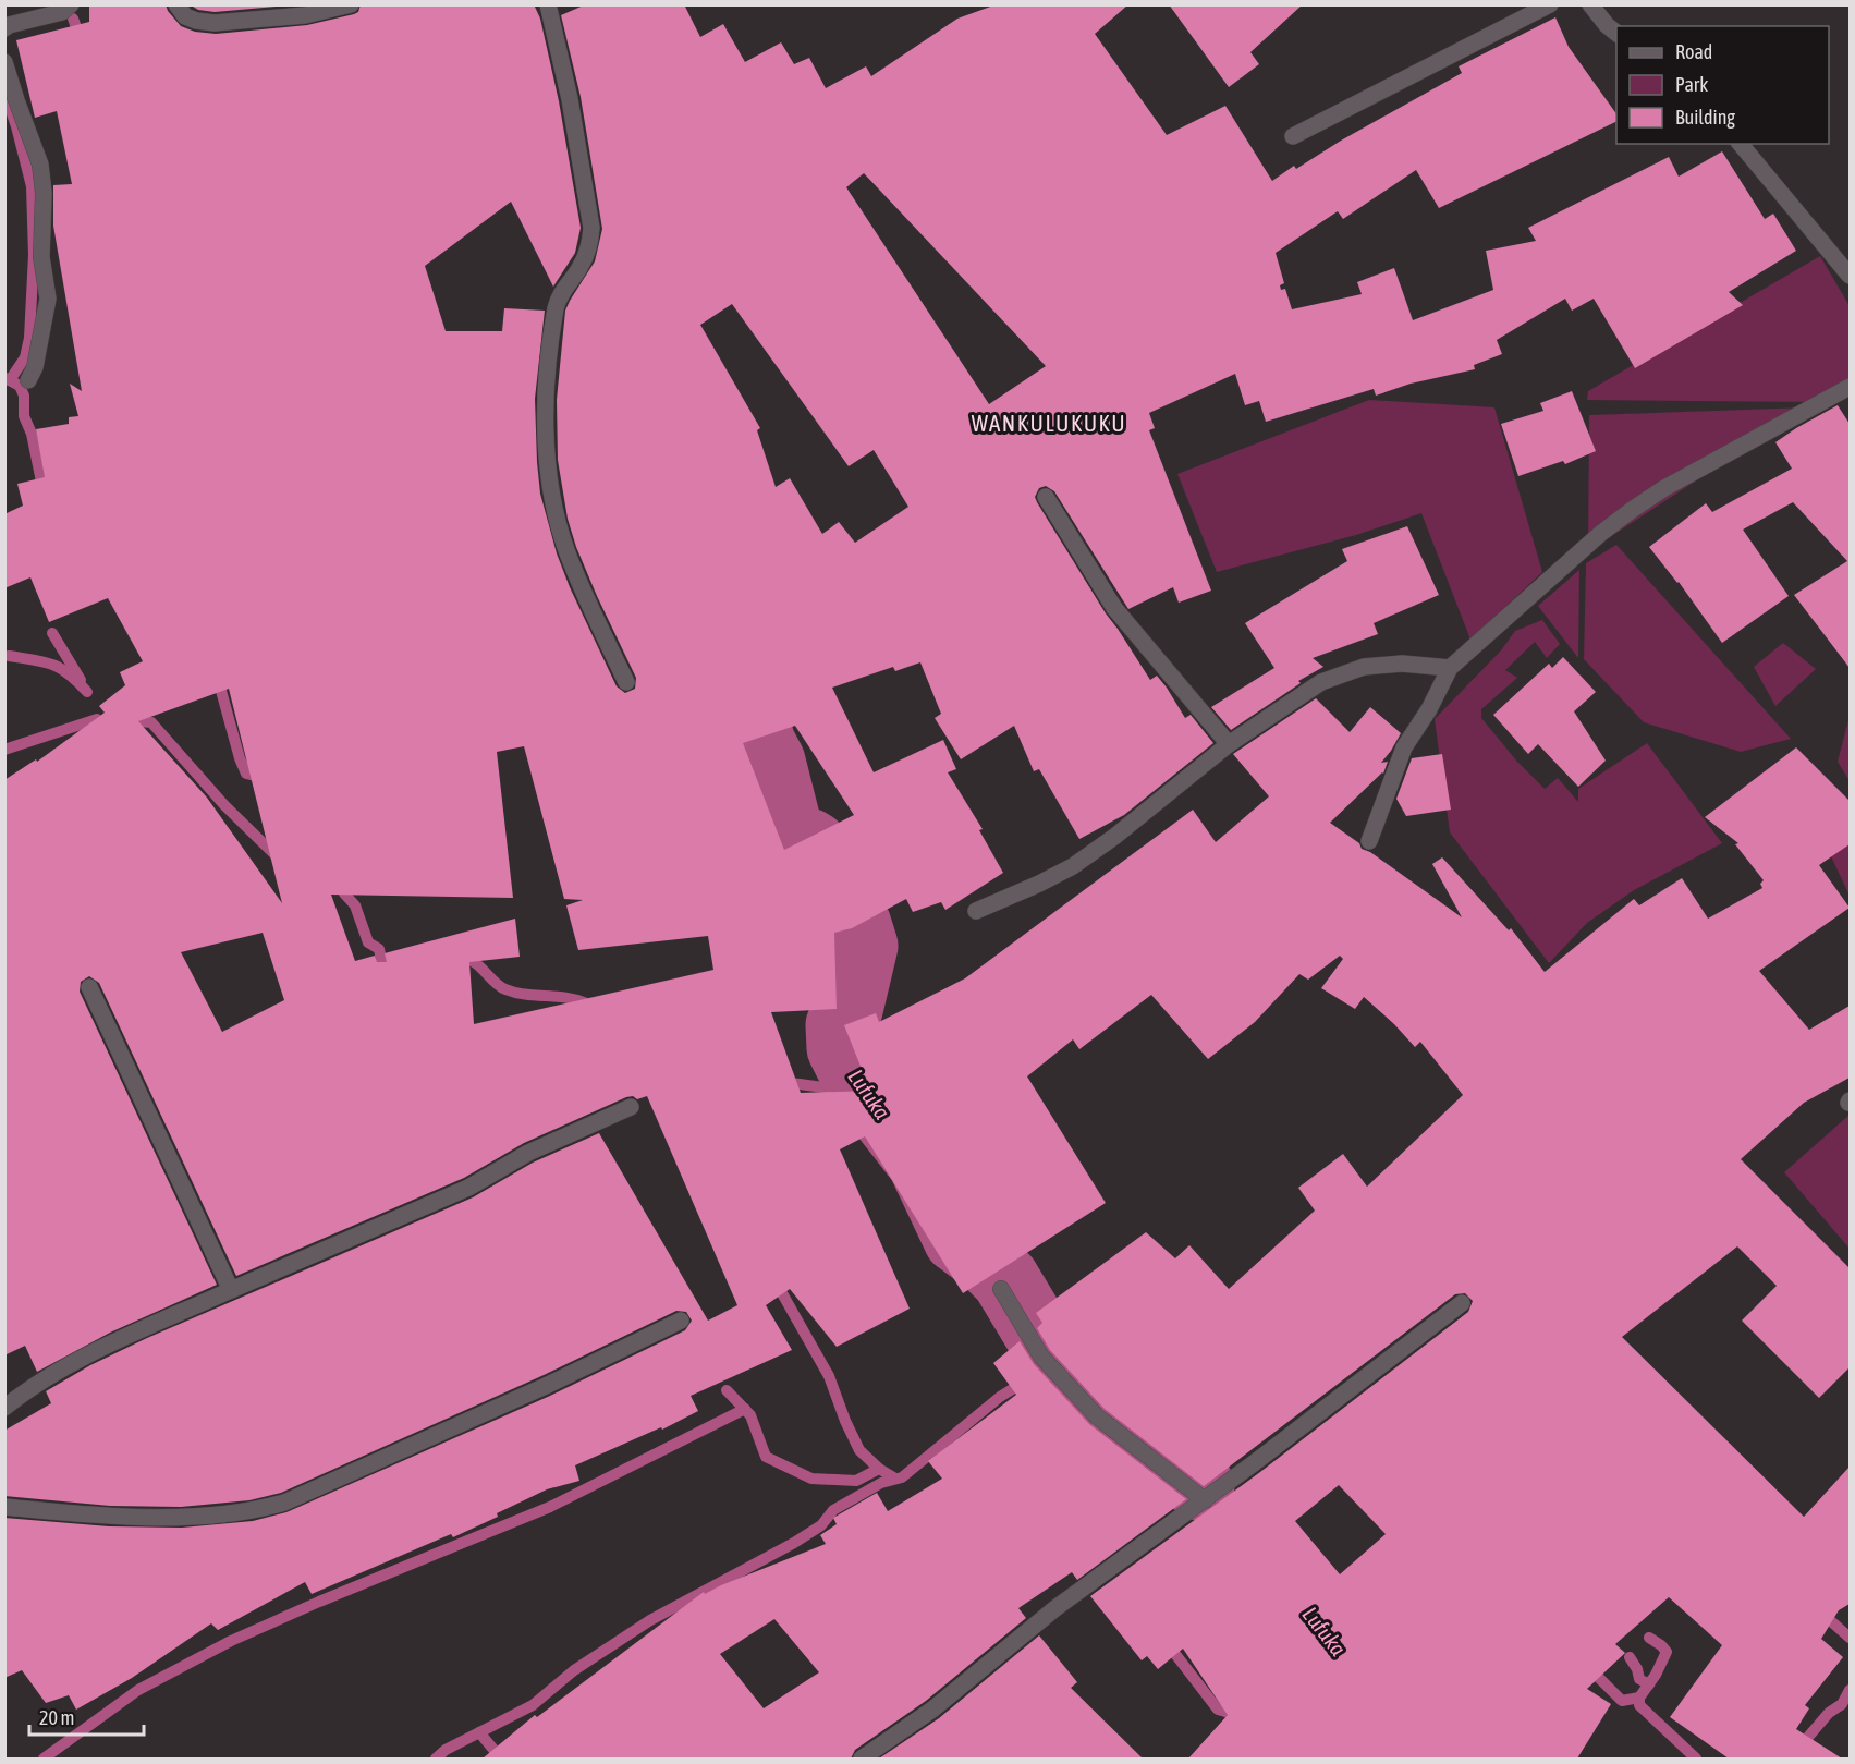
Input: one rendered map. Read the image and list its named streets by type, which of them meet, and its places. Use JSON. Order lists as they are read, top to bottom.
{
  "districts": ["WANKULUKUKU"],
  "water": ["Lufuka"],
  "legend": ["Road", "Park", "Building"],
  "scale_bar": "20 m"
}
